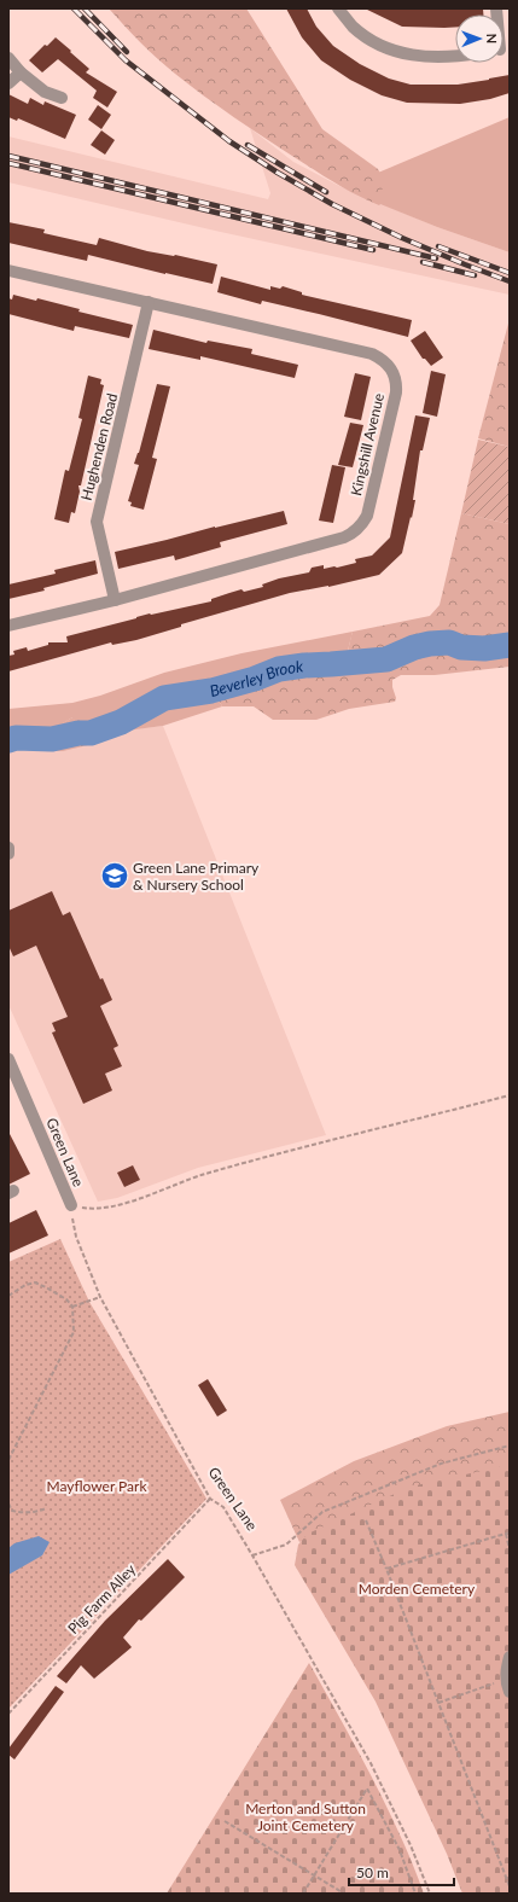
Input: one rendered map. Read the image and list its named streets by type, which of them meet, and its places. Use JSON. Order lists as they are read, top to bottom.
{
  "streets": {
    "street": ["Kingshill Avenue", "Hughenden Road", "Green Lane"],
    "path": ["Pig Farm Alley"]
  },
  "crossings": [
    ["Kingshill Avenue", "Hughenden Road"],
    ["Green Lane", "Pig Farm Alley"]
  ],
  "water": ["Beverley Brook"],
  "parks": ["Mayflower Park", "Morden Cemetery", "Merton and Sutton Joint Cemetery"],
  "places": {
    "school or university": ["Green Lane Primary & Nursery School"]
  },
  "scale_bar": "50 m",
  "north": "right"
}
